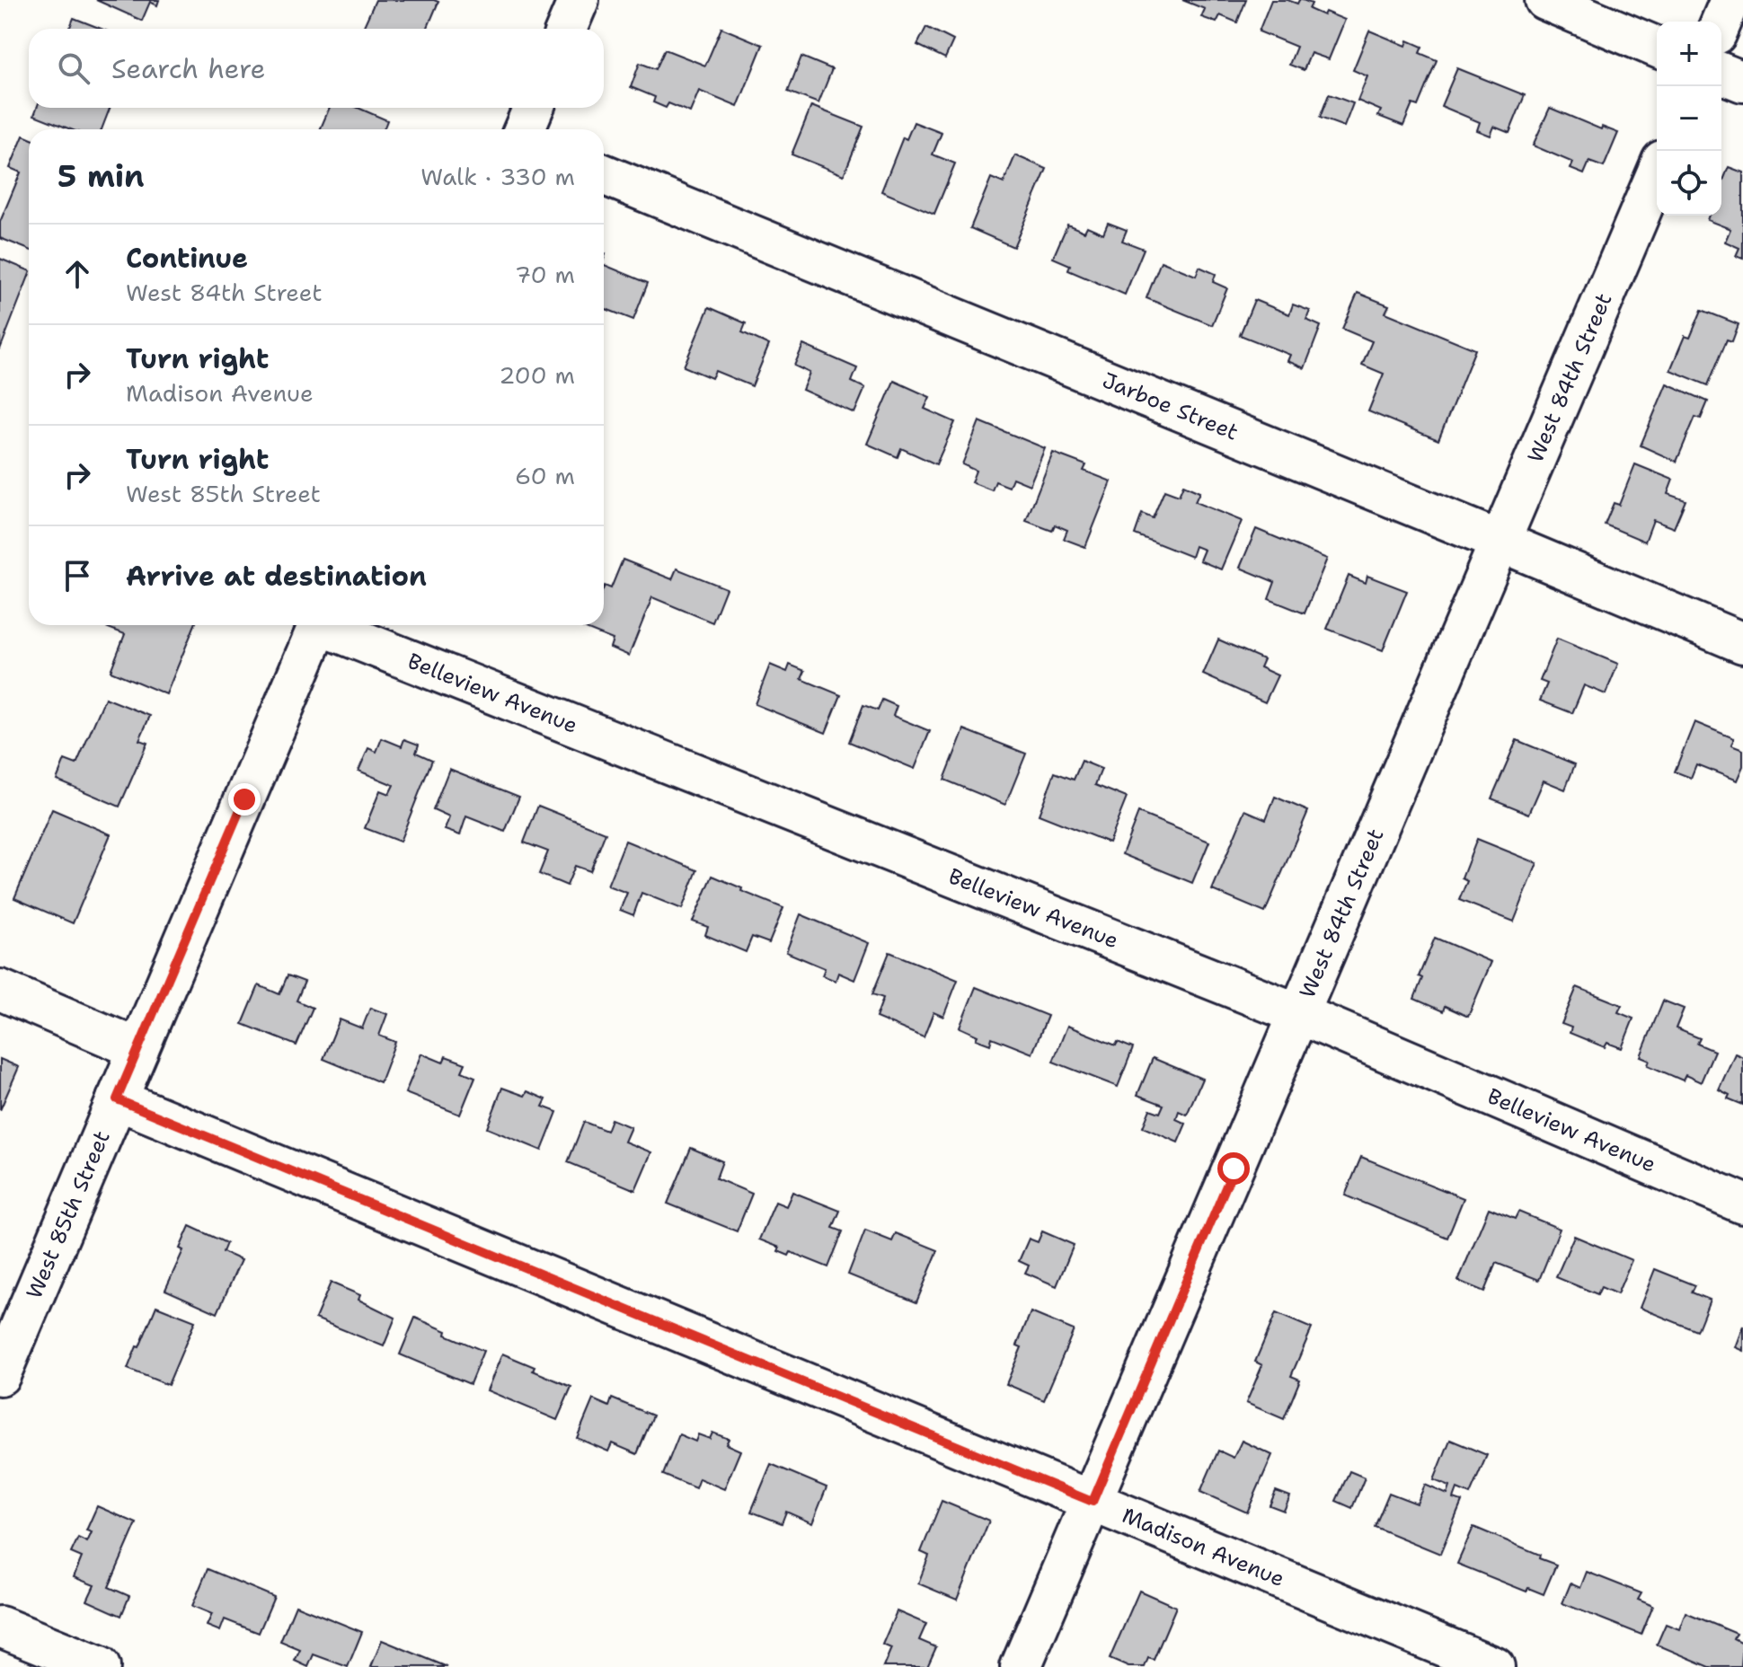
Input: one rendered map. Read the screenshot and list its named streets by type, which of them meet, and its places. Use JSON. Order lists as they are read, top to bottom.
{
  "streets": {
    "street": [
      "West 84th Street",
      "Jarboe Street",
      "Belleview Avenue",
      "West 85th Street",
      "Madison Avenue"
    ]
  },
  "crossings": [
    ["West 84th Street", "Jarboe Street"],
    ["West 84th Street", "Belleview Avenue"],
    ["West 84th Street", "Madison Avenue"],
    ["West 85th Street", "Madison Avenue"]
  ],
  "page": {
    "map_buttons": ["+", "−"],
    "search": "Search here",
    "heading": ["5 min", "Walk · 330 m"],
    "list": [
      ["Continue", "West 84th Street", "70 m"],
      ["Turn right", "Madison Avenue", "200 m"],
      ["Turn right", "West 85th Street", "60 m"],
      "Arrive at destination"
    ]
  }
}
